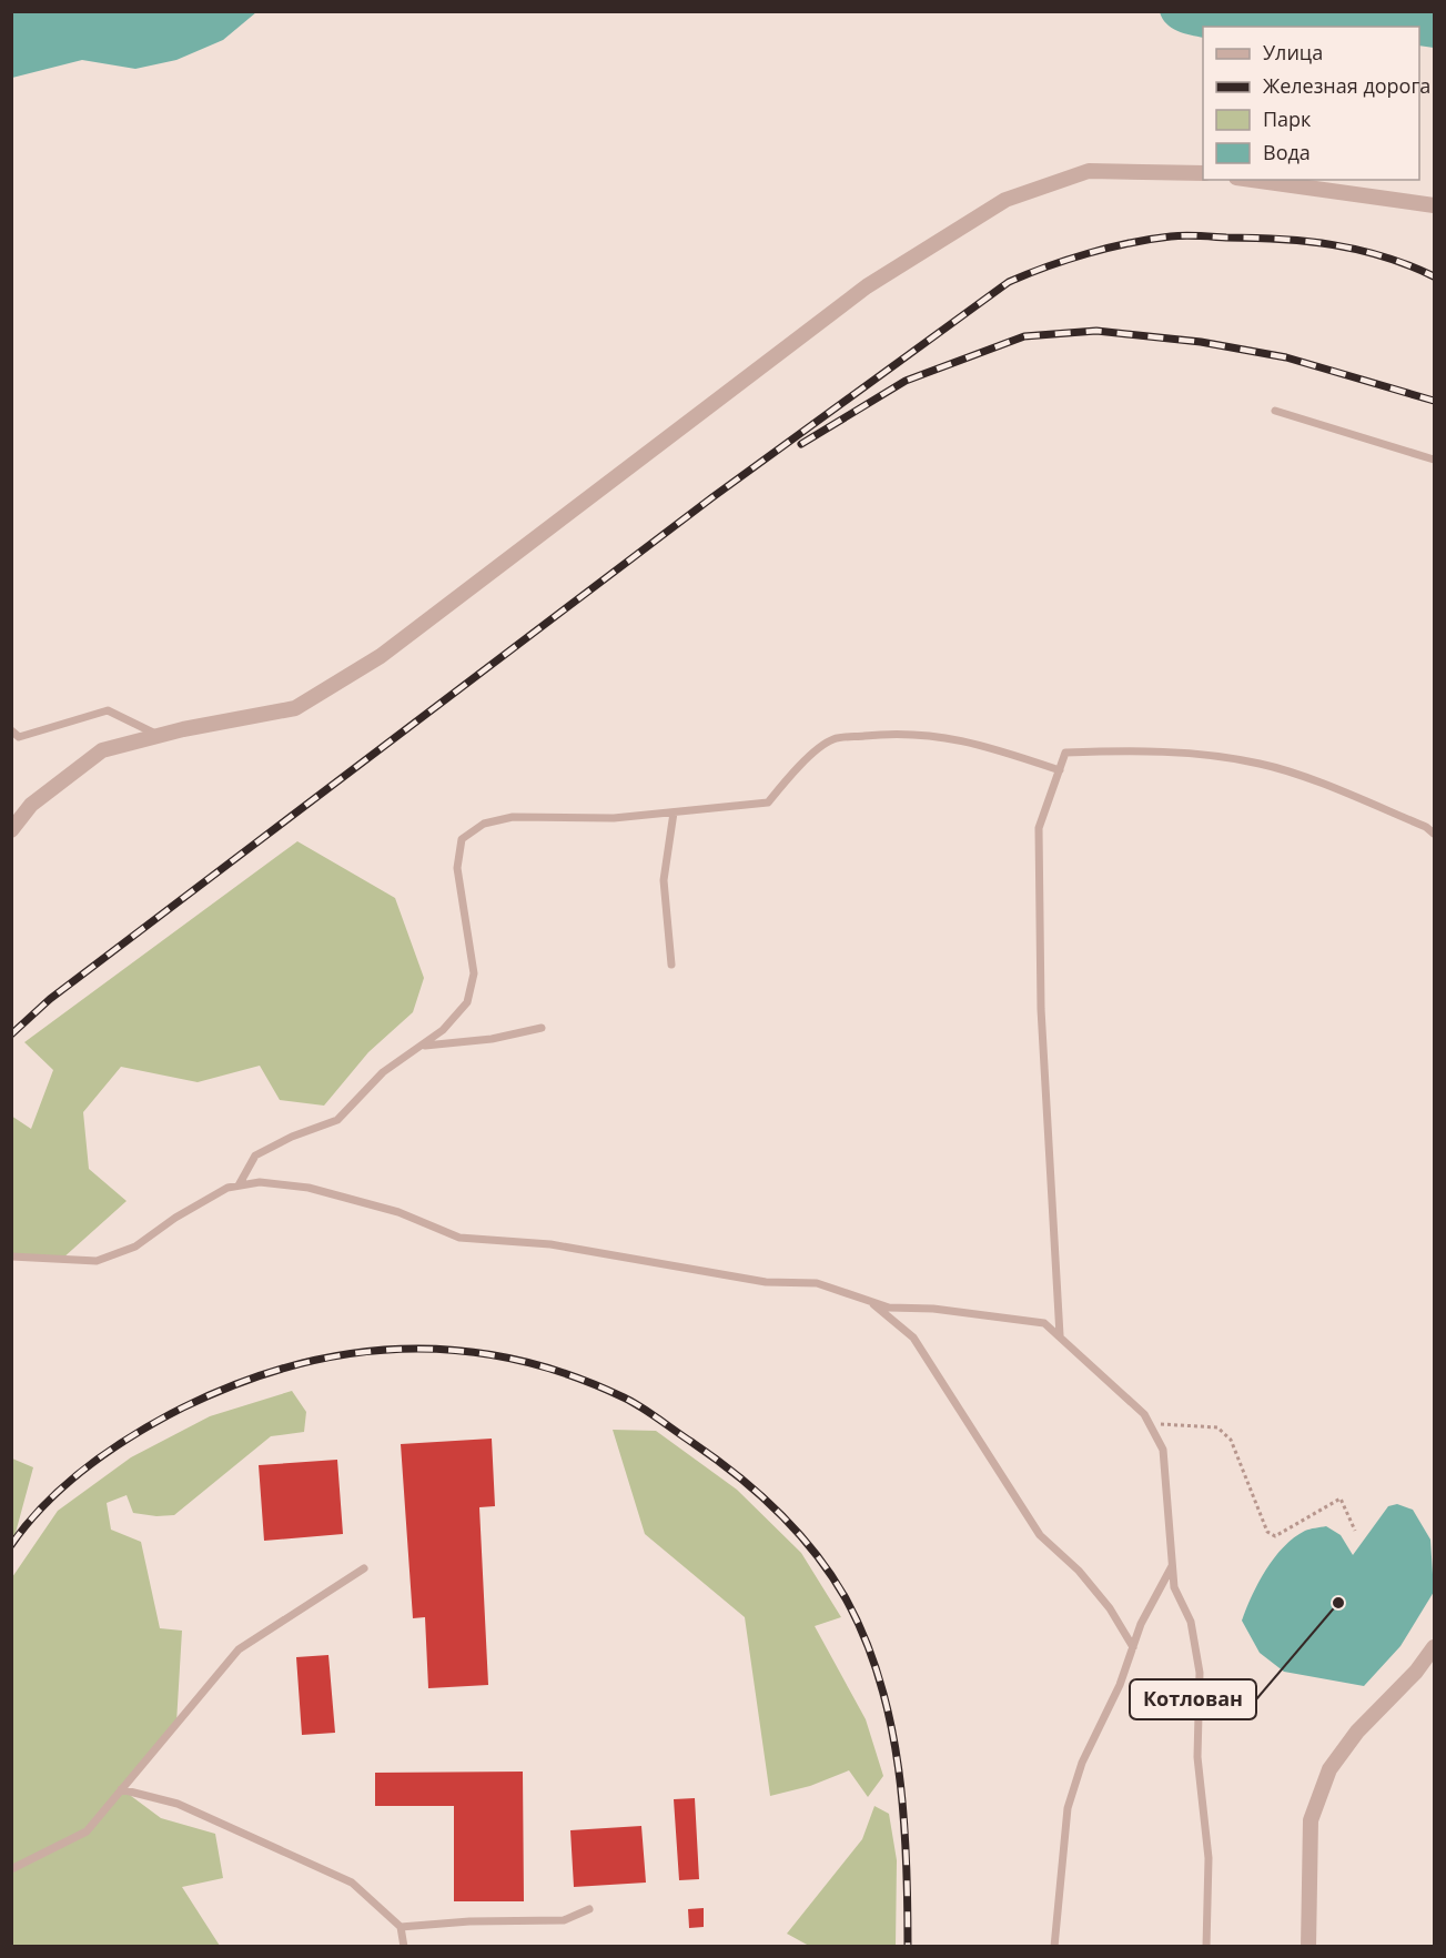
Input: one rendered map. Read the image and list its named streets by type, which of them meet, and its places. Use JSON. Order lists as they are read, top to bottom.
{
  "places": ["Котлован"],
  "legend": [
    "Улица",
    "Железная дорога",
    "Парк",
    "Вода"
  ]
}
